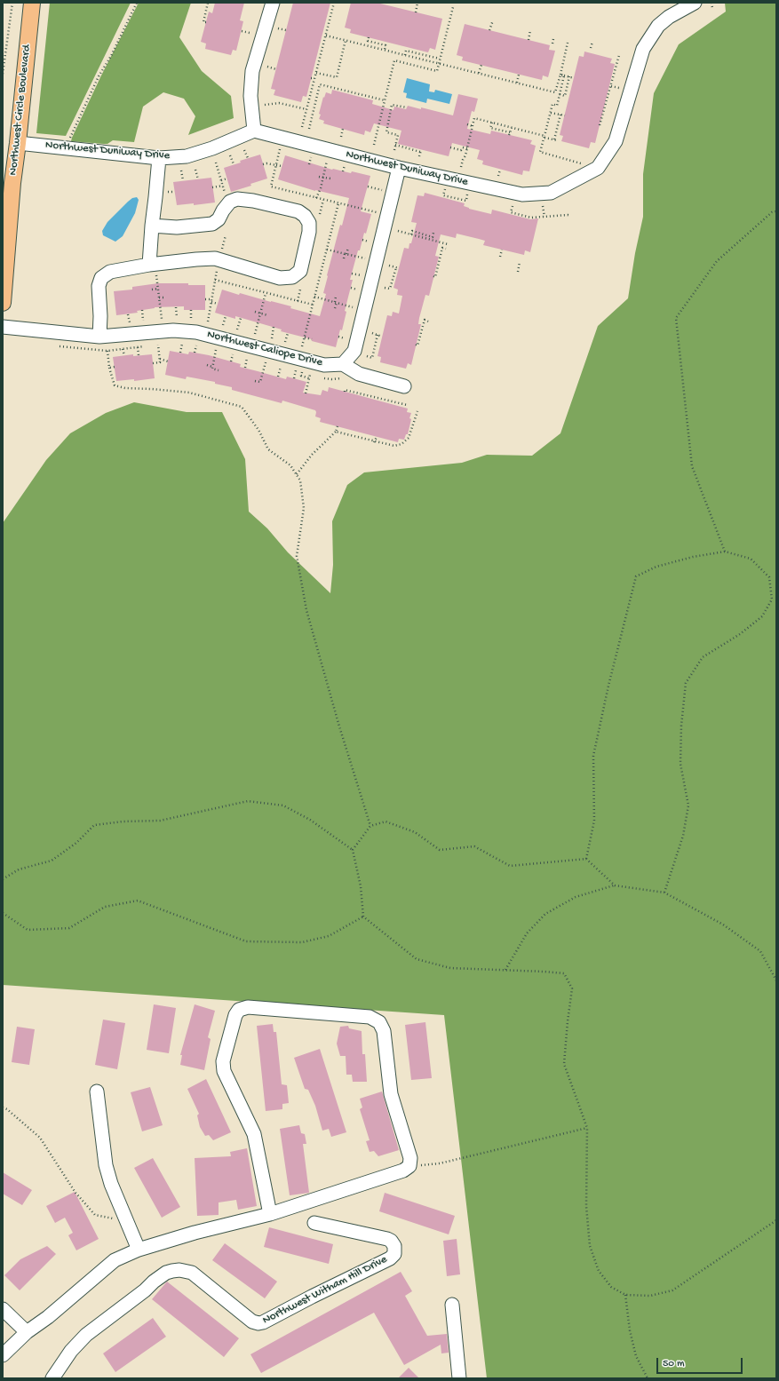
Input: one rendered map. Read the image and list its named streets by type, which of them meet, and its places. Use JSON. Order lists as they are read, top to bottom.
{
  "streets": {
    "main road": ["Northwest Circle Boulevard"],
    "street": ["Northwest Duniway Drive", "Northwest Caliope Drive", "Northwest Witham Hill Drive"]
  },
  "crossings": [
    ["Northwest Circle Boulevard", "Northwest Duniway Drive"]
  ],
  "scale_bar": "50 m"
}
